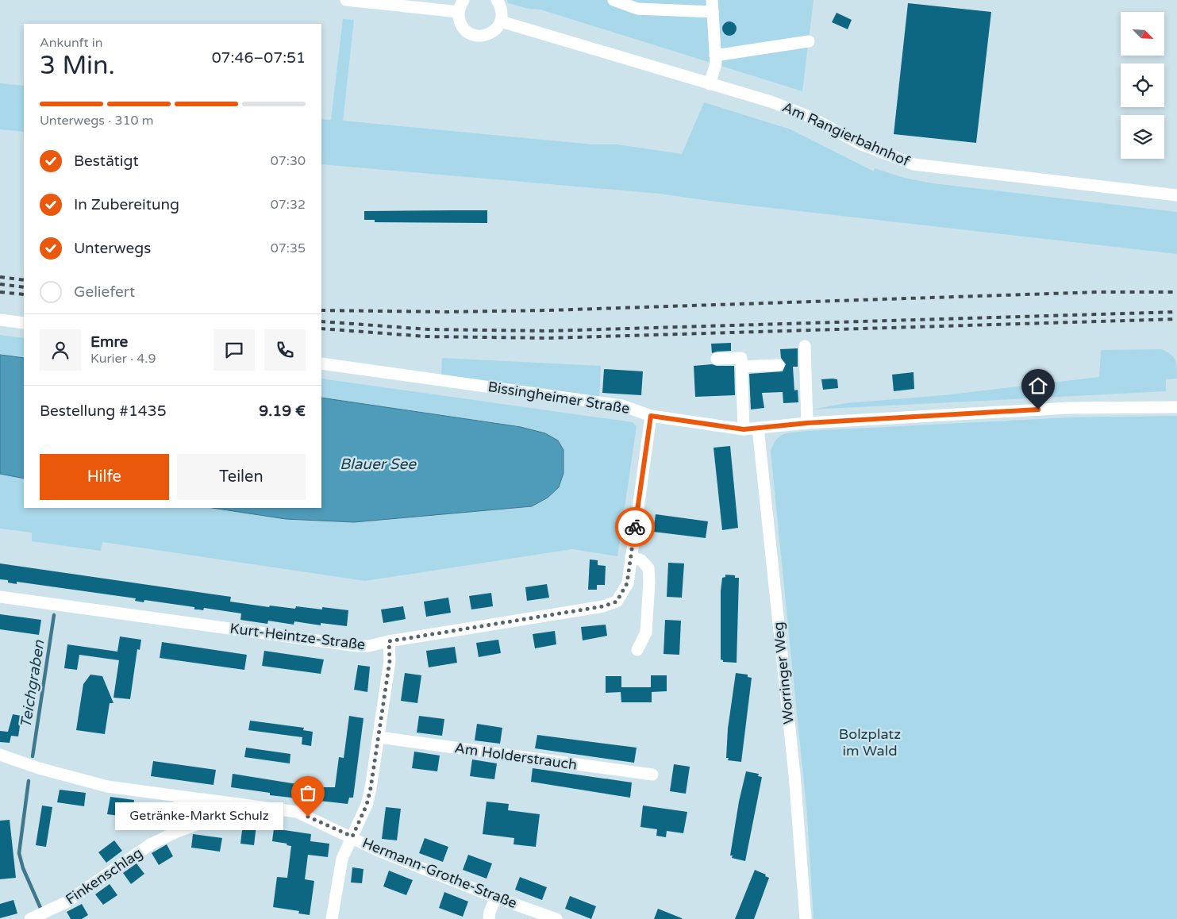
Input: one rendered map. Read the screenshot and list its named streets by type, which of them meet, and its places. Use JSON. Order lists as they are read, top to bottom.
{
  "streets": {
    "street": [
      "Am Rangierbahnhof",
      "Bissingheimer Straße",
      "Kurt-Heintze-Straße",
      "Worringer Weg",
      "Am Holderstrauch",
      "Hermann-Grothe-Straße",
      "Finkenschlag"
    ]
  },
  "crossings": [
    ["Bissingheimer Straße", "Worringer Weg"],
    ["Hermann-Grothe-Straße", "Finkenschlag"]
  ],
  "water": ["Blauer See", "Teichgraben"],
  "parks": ["Bolzplatz im Wald"],
  "places": ["Getränke-Markt Schulz"],
  "north": "bottom right",
  "page": {
    "heading": ["3 Min.", "Ankunft in", "07:46–07:51"],
    "panel": [
      "Emre",
      "Kurier · 4.9",
      "Bestellung #1435",
      "9.19 €"
    ],
    "bar": "Unterwegs · 310 m",
    "list": [
      ["Bestätigt", "07:30"],
      ["In Zubereitung", "07:32"],
      ["Unterwegs", "07:35"],
      "Geliefert"
    ],
    "buttons": ["Hilfe", "Teilen"],
    "bubble": "Getränke-Markt Schulz"
  }
}
